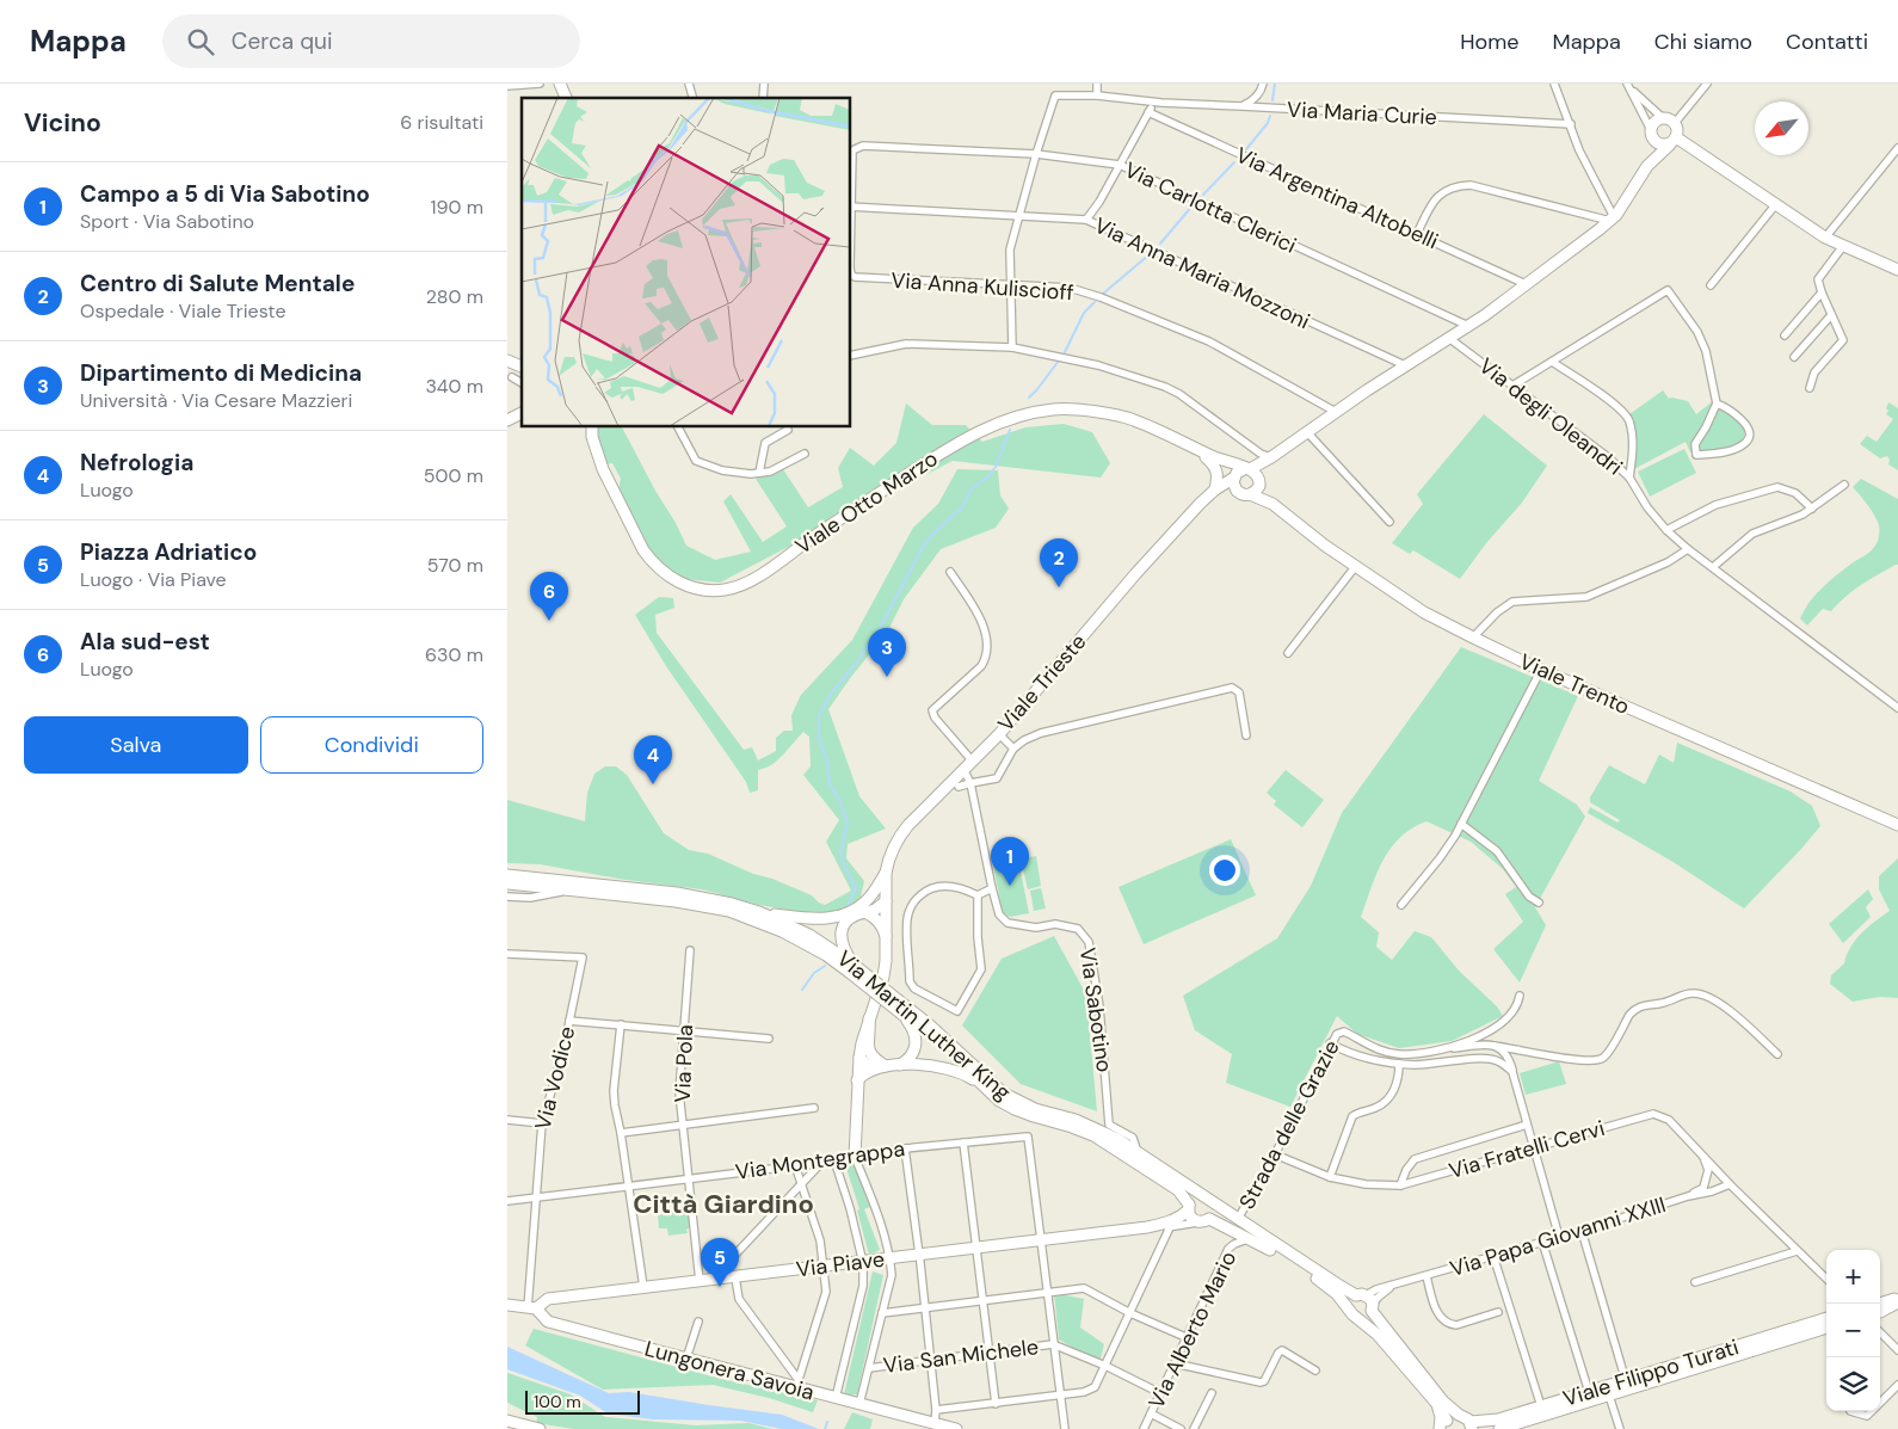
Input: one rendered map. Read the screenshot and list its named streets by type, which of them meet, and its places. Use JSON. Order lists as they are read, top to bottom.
{
  "streets": {
    "street": [
      "Via Maria Curie",
      "Via Argentina Altobelli",
      "Via Carlotta Clerici",
      "Via Anna Maria Mozzoni",
      "Via Anna Kuliscioff",
      "Via degli Oleandri",
      "Viale Otto Marzo",
      "Viale Trieste",
      "Viale Trento",
      "Via Sabotino",
      "Via Martin Luther King",
      "Via Pola",
      "Via Vodice",
      "Strada delle Grazie",
      "Via Fratelli Cervi",
      "Via Montegrappa",
      "Via Papa Giovanni XXIII",
      "Via Piave",
      "Via Alberto Mario",
      "Via San Michele",
      "Lungonera Savoia",
      "Viale Filippo Turati"
    ]
  },
  "crossings": [
    ["Via Maria Curie", "Via Carlotta Clerici"],
    ["Viale Otto Marzo", "Viale Trieste"],
    ["Viale Otto Marzo", "Viale Trento"],
    ["Viale Trieste", "Viale Trento"],
    ["Via Sabotino", "Via Martin Luther King"],
    ["Via Martin Luther King", "Strada delle Grazie"],
    ["Via Martin Luther King", "Via Papa Giovanni XXIII"],
    ["Via Martin Luther King", "Via Piave"],
    ["Via Pola", "Via Montegrappa"],
    ["Via Pola", "Via Piave"],
    ["Via Vodice", "Via Montegrappa"],
    ["Via Vodice", "Via Piave"],
    ["Via Vodice", "Lungonera Savoia"],
    ["Strada delle Grazie", "Via Fratelli Cervi"],
    ["Via Montegrappa", "Via Piave"],
    ["Via Piave", "Lungonera Savoia"]
  ],
  "districts": ["Città Giardino"],
  "scale_bar": "100 m",
  "north": "bottom left",
  "page": {
    "header": "Mappa",
    "search": "Cerca qui",
    "nav": [
      "Home",
      "Mappa",
      "Chi siamo",
      "Contatti"
    ],
    "heading": ["Vicino", "6 risultati"],
    "list": [
      {
        "mark": "1",
        "name": "Campo a 5 di Via Sabotino",
        "note": "Sport · Via Sabotino",
        "value": "190 m"
      },
      {
        "mark": "2",
        "name": "Centro di Salute Mentale",
        "note": "Ospedale · Viale Trieste",
        "value": "280 m"
      },
      {
        "mark": "3",
        "name": "Dipartimento di Medicina",
        "note": "Università · Via Cesare Mazzieri",
        "value": "340 m"
      },
      {
        "mark": "4",
        "name": "Nefrologia",
        "note": "Luogo",
        "value": "500 m"
      },
      {
        "mark": "5",
        "name": "Piazza Adriatico",
        "note": "Luogo · Via Piave",
        "value": "570 m"
      },
      {
        "mark": "6",
        "name": "Ala sud-est",
        "note": "Luogo",
        "value": "630 m"
      }
    ],
    "pins": [
      "2",
      "6",
      "3",
      "4",
      "1",
      "5"
    ],
    "buttons": ["Salva", "Condividi"],
    "map_buttons": ["+", "−"],
    "scale": "100 m"
  }
}
